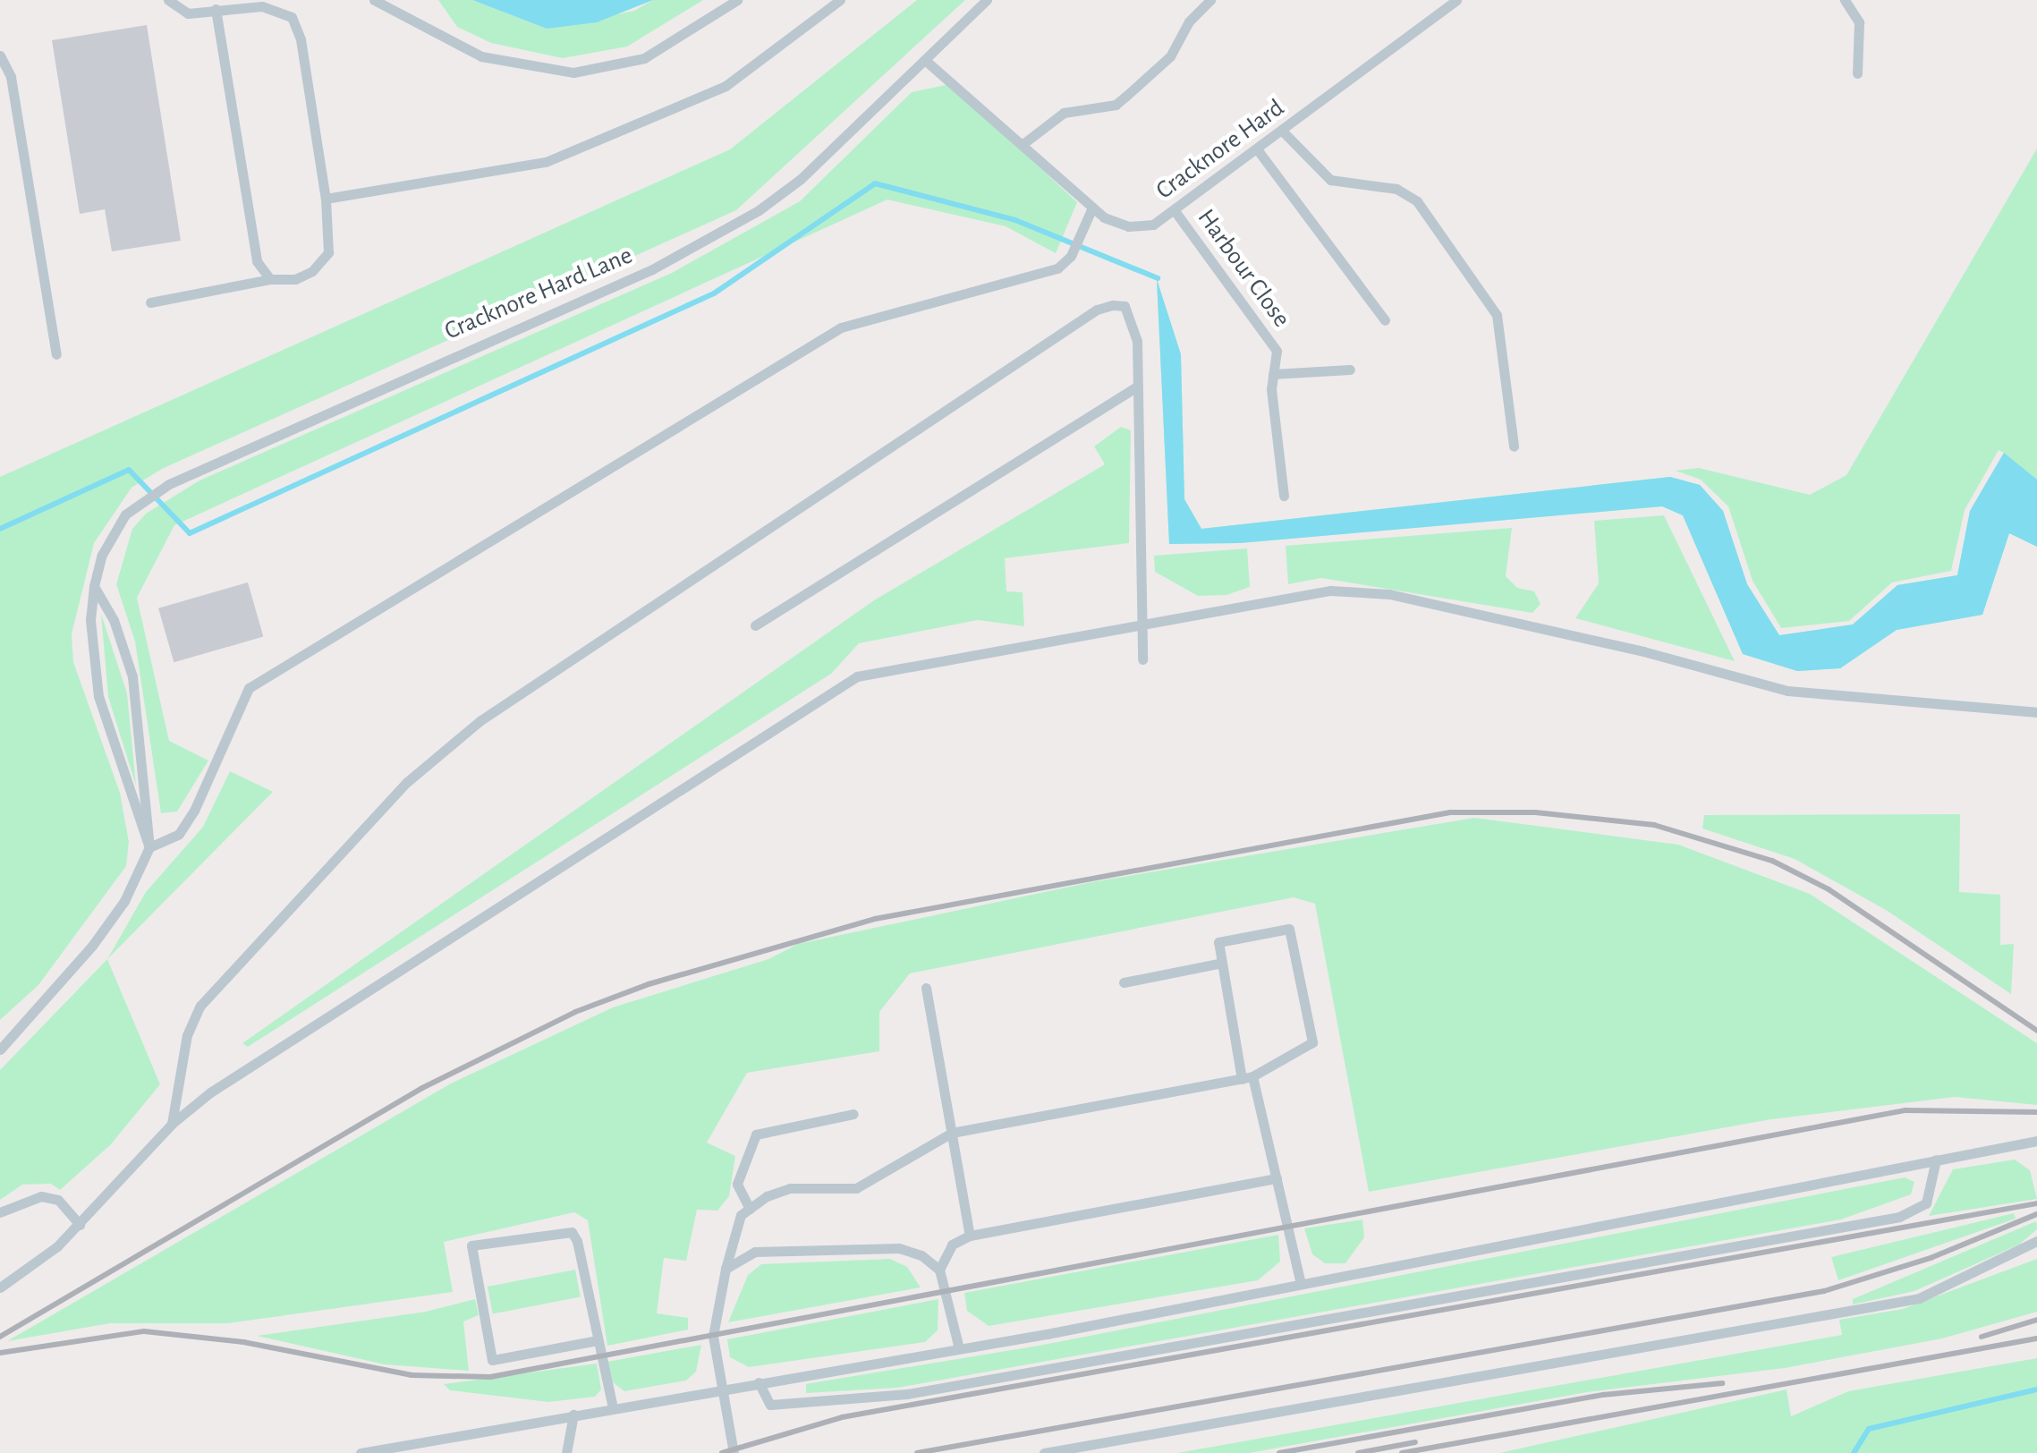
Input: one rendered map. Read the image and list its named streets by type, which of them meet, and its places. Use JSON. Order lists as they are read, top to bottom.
{
  "streets": {
    "lane": ["Cracknore Hard", "Harbour Close", "Cracknore Hard Lane"]
  },
  "crossings": [
    ["Cracknore Hard", "Harbour Close"],
    ["Cracknore Hard", "Cracknore Hard Lane"]
  ]
}
